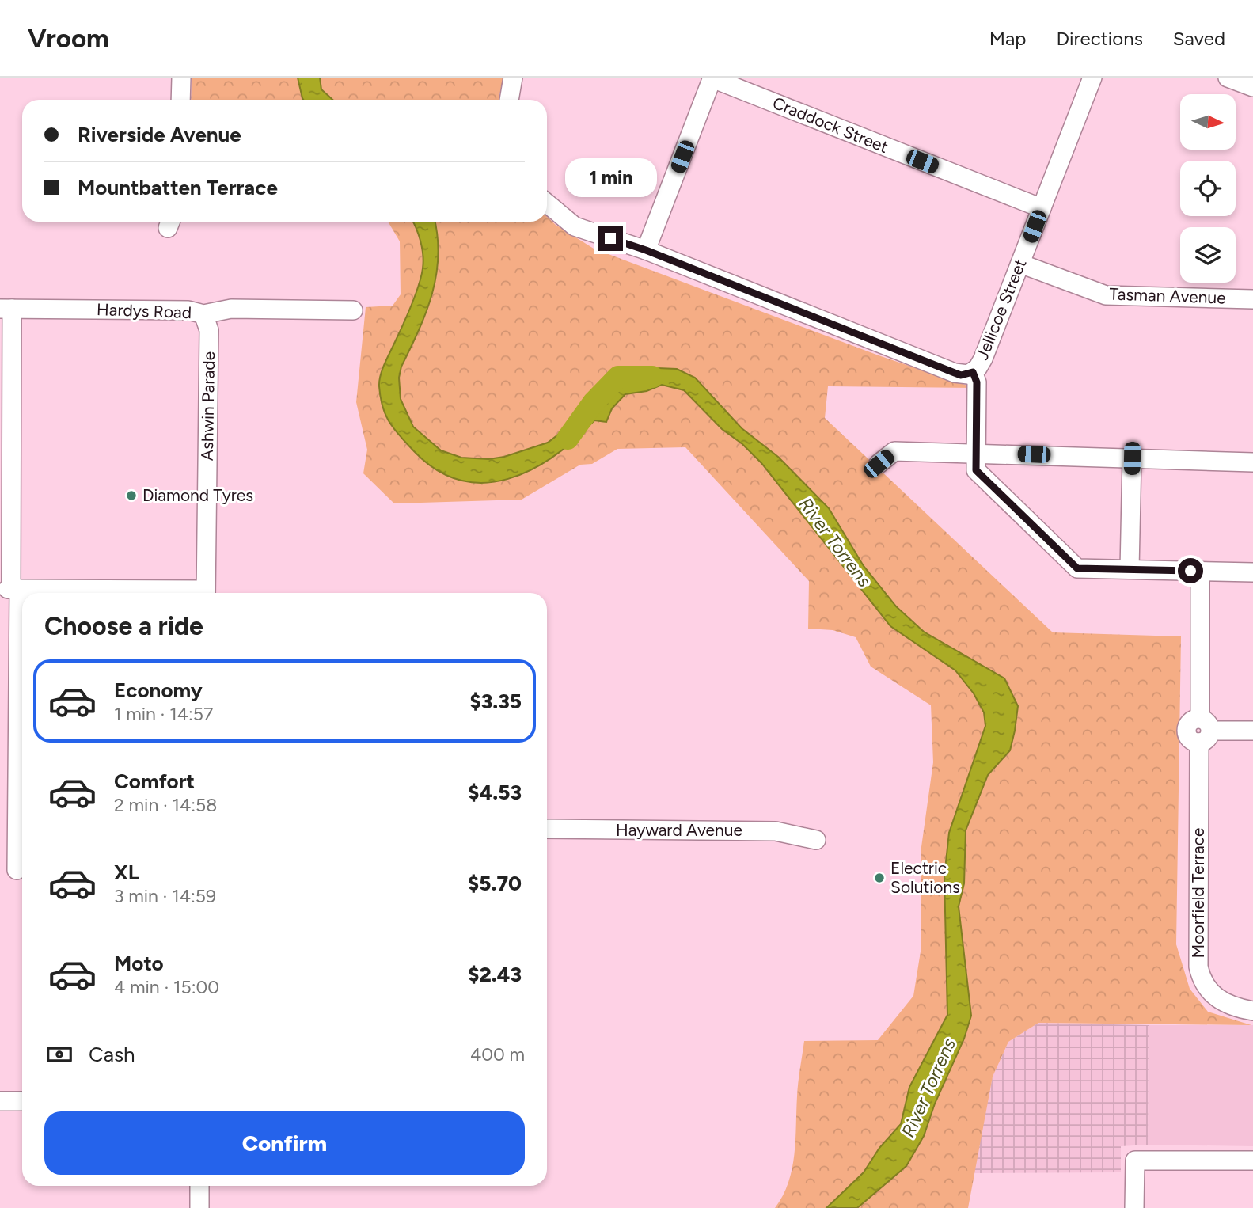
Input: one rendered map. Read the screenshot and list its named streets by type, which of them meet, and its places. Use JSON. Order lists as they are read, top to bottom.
{
  "streets": {
    "street": [
      "Craddock Street",
      "Tasman Avenue",
      "Jellicoe Street",
      "Hardys Road",
      "Ashwin Parade",
      "Hayward Avenue",
      "Moorfield Terrace"
    ]
  },
  "crossings": [
    ["Craddock Street", "Jellicoe Street"],
    ["Tasman Avenue", "Jellicoe Street"],
    ["Jellicoe Street", "Moorfield Terrace"],
    ["Hardys Road", "Ashwin Parade"]
  ],
  "water": ["River Torrens"],
  "places": ["Diamond Tyres", "Electric Solutions"],
  "north": "right",
  "page": {
    "header": "Vroom",
    "nav": ["Map", "Directions", "Saved"],
    "banner": ["Riverside Avenue", "Mountbatten Terrace"],
    "bubble": "1 min",
    "heading": "Choose a ride",
    "list": [
      {
        "name": "Economy",
        "note": "1 min · 14:57",
        "value": "$3.35"
      },
      {
        "name": "Comfort",
        "note": "2 min · 14:58",
        "value": "$4.53"
      },
      {
        "name": "XL",
        "note": "3 min · 14:59",
        "value": "$5.70"
      },
      {
        "name": "Moto",
        "note": "4 min · 15:00",
        "value": "$2.43"
      }
    ],
    "pay": ["Cash", "400 m"],
    "buttons": "Confirm"
  }
}
